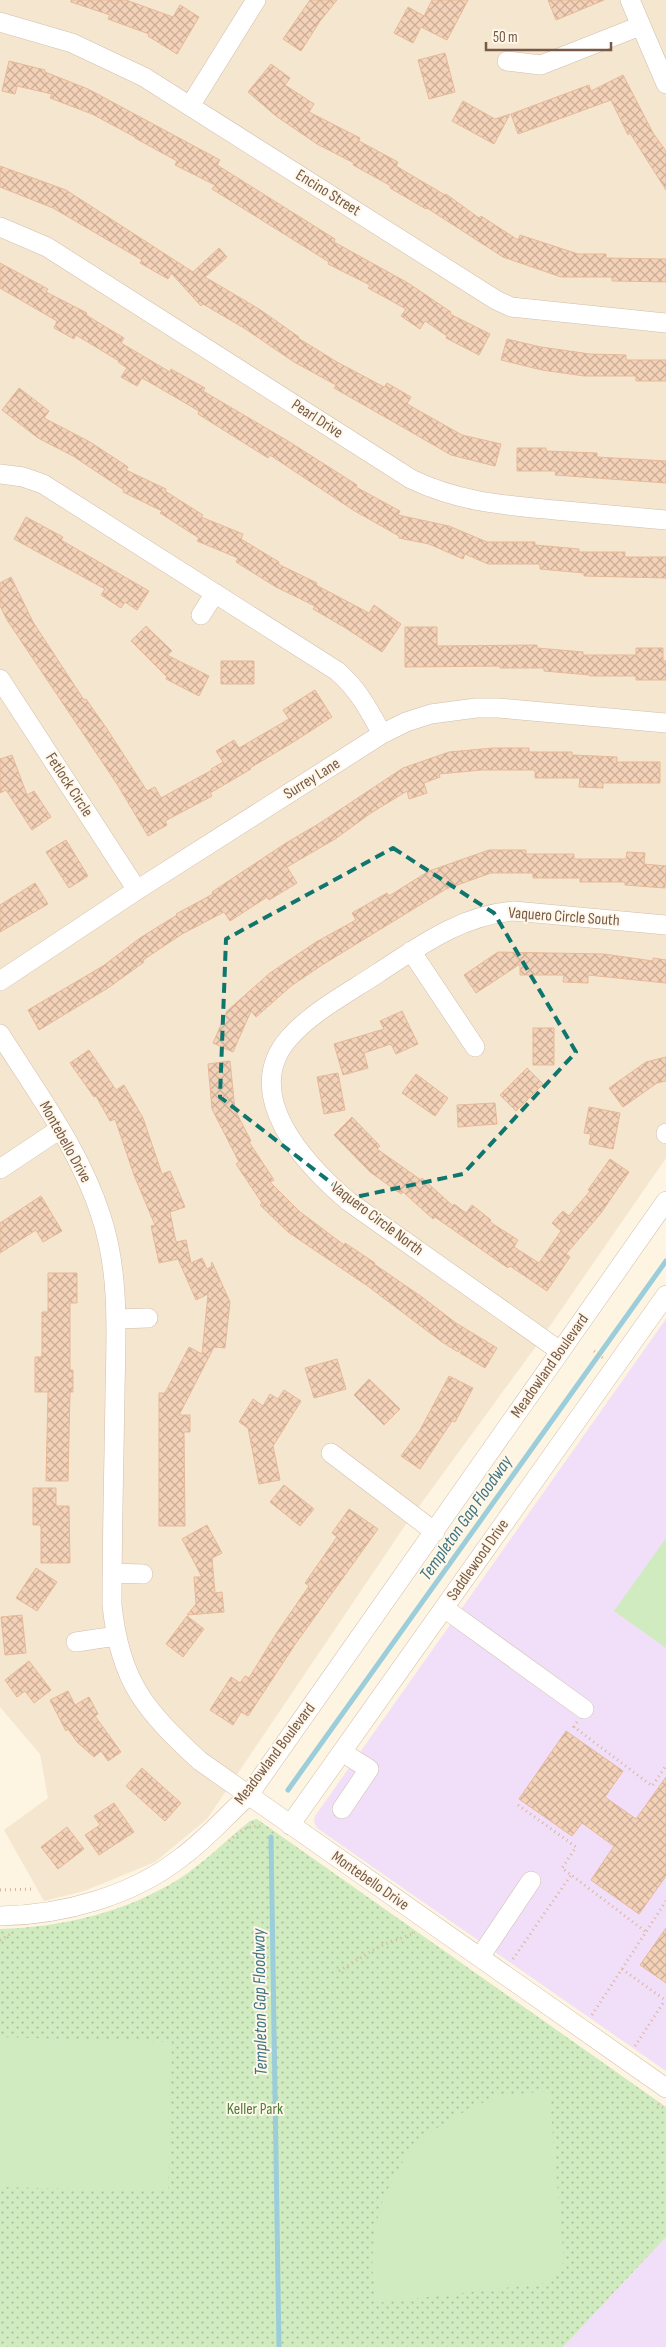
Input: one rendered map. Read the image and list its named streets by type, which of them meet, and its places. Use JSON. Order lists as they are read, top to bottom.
{
  "streets": {
    "street": [
      "Encino Street",
      "Pearl Drive",
      "Surrey Lane",
      "Fetlock Circle",
      "Vaquero Circle South",
      "Montebello Drive",
      "Vaquero Circle North",
      "Meadowland Boulevard",
      "Saddlewood Drive"
    ]
  },
  "crossings": [
    ["Surrey Lane", "Fetlock Circle"],
    ["Vaquero Circle South", "Vaquero Circle North"],
    ["Montebello Drive", "Meadowland Boulevard"],
    ["Montebello Drive", "Saddlewood Drive"],
    ["Vaquero Circle North", "Meadowland Boulevard"]
  ],
  "water": ["Templeton Gap Floodway"],
  "parks": ["Keller Park"],
  "scale_bar": "50 m"
}
